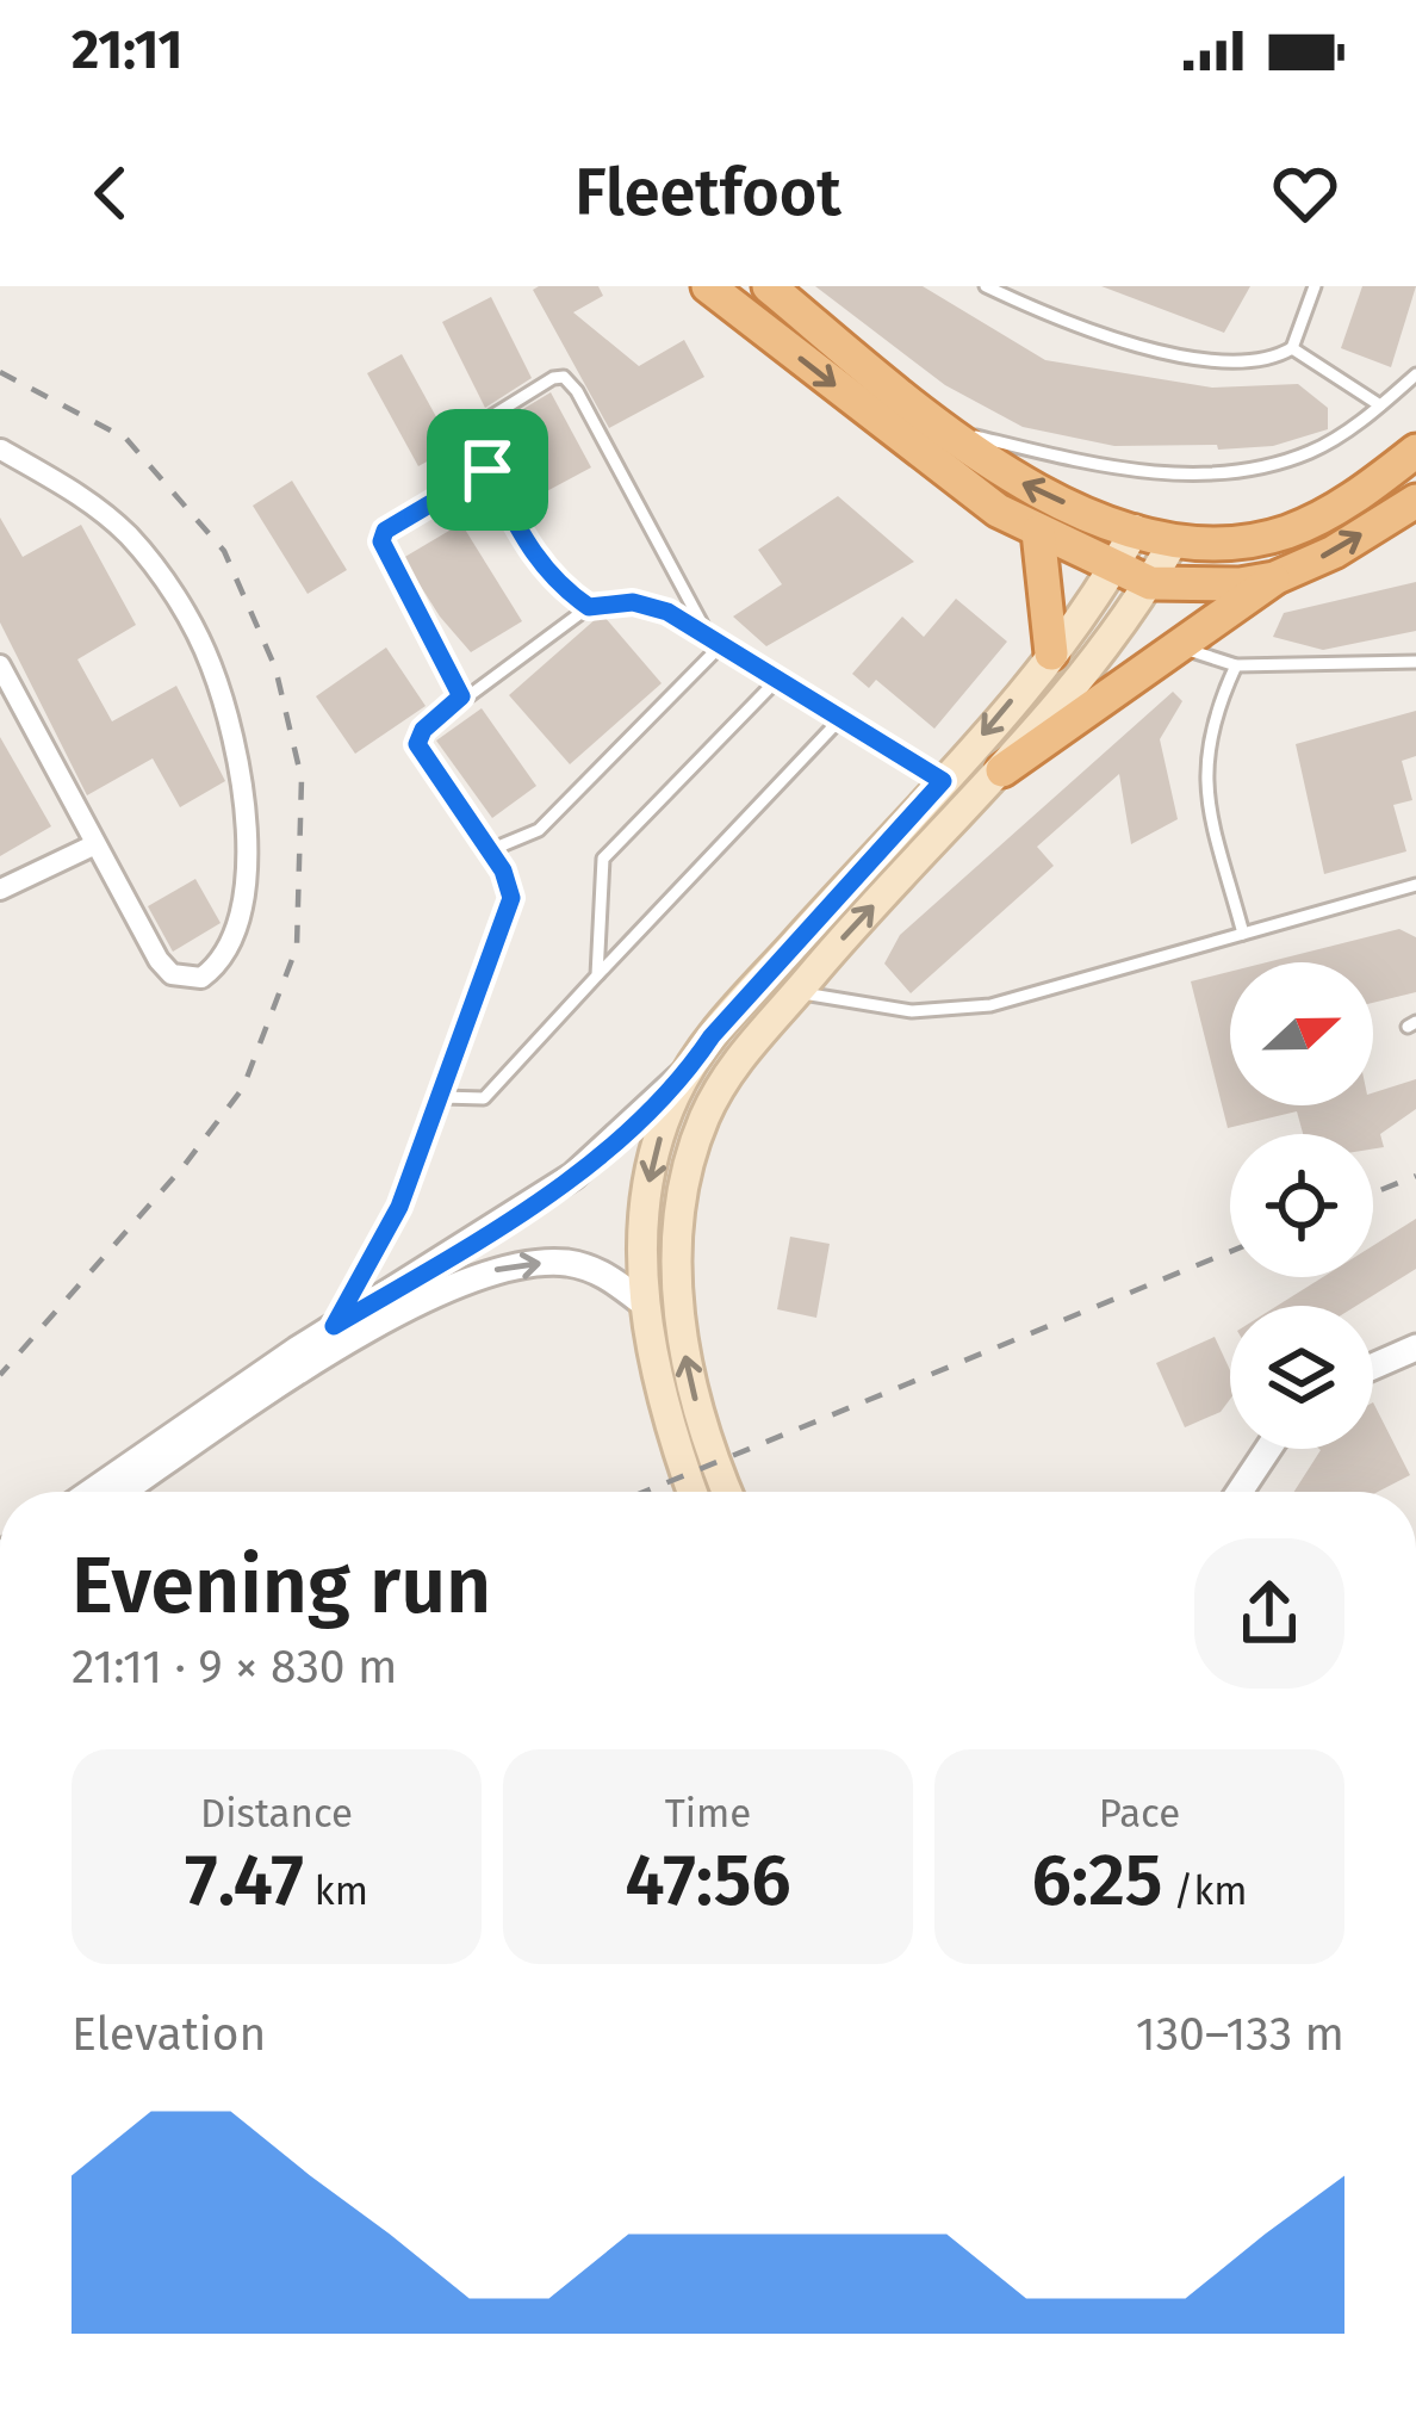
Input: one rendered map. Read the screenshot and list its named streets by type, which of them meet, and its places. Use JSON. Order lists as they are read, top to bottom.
{
  "north": "right",
  "page": {
    "status": "21:11",
    "header": "Fleetfoot",
    "heading": ["Evening run", "21:11 · 9 × 830 m"],
    "stats": [
      ["Distance", "7.47 km"],
      ["Time", "47:56"],
      ["Pace", "6:25 /km"]
    ],
    "chart": ["Elevation", "130–133 m"]
  }
}
